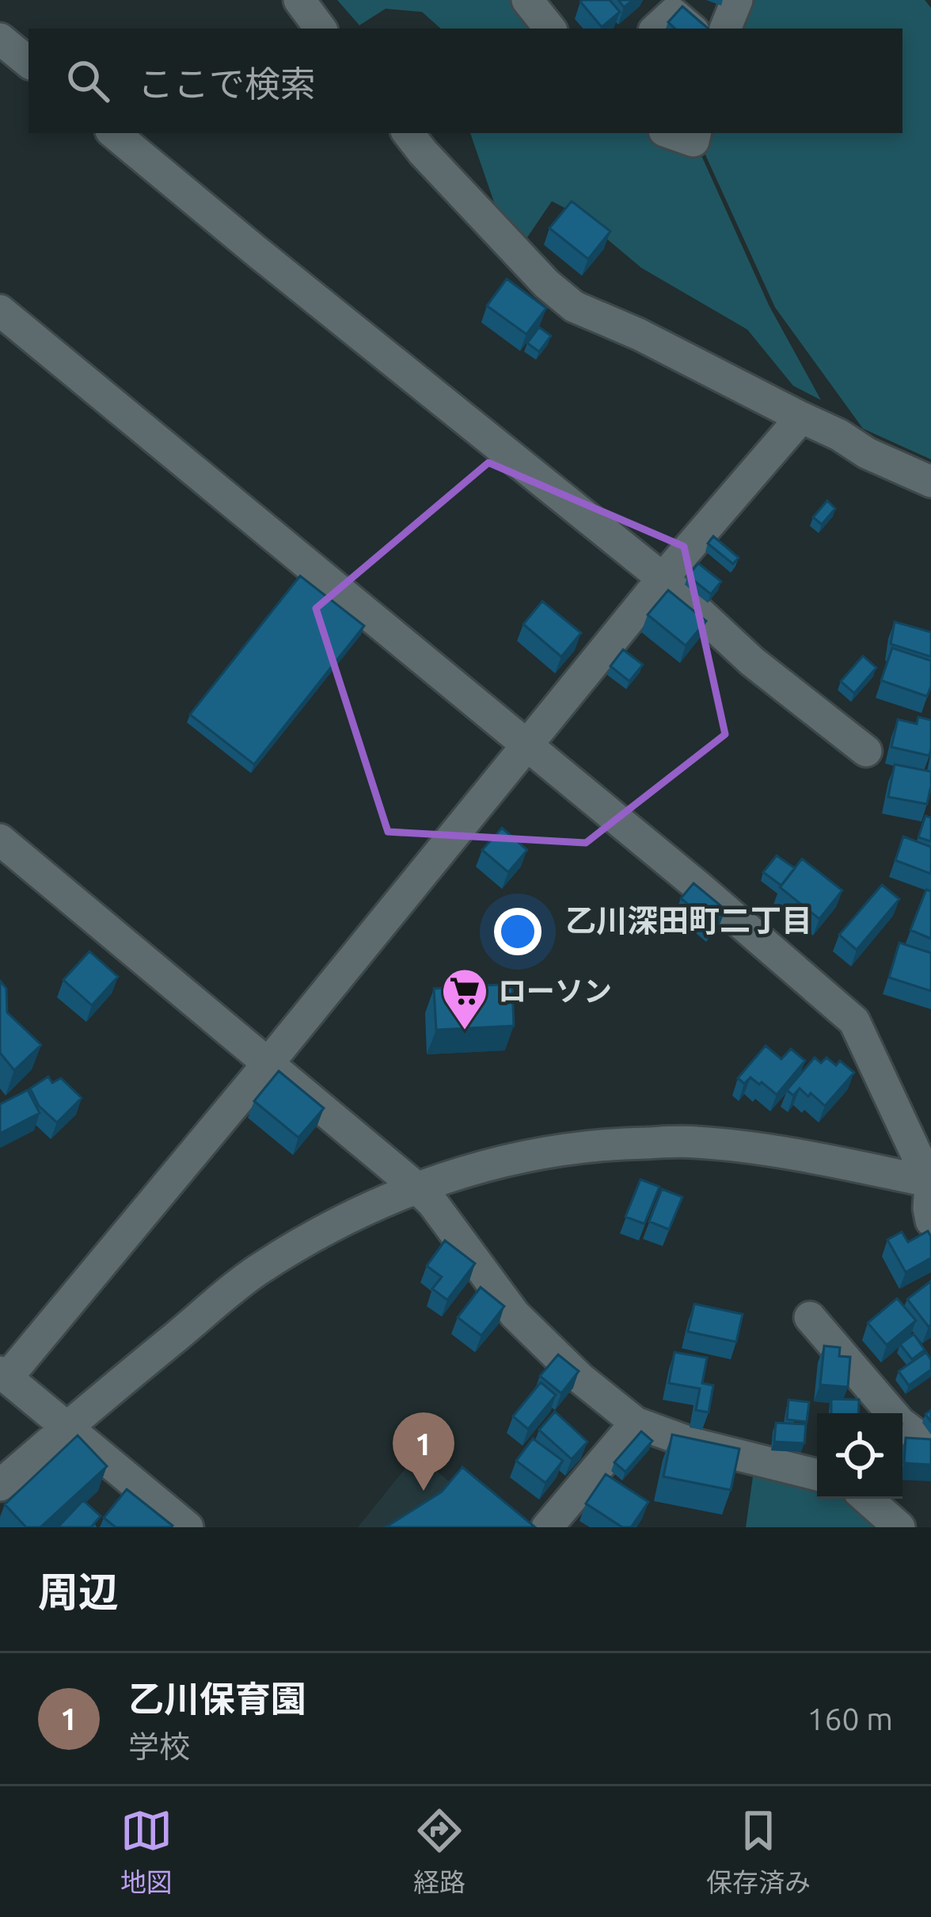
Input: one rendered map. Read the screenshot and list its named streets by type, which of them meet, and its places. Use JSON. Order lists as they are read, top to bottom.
{
  "districts": ["乙川深田町二丁目"],
  "places": {
    "supermarket": ["ローソン"]
  },
  "page": {
    "search": "ここで検索",
    "pins": "1",
    "heading": "周辺",
    "list": [
      {
        "mark": "1",
        "name": "乙川保育園",
        "note": "学校",
        "value": "160 m"
      }
    ],
    "nav": ["地図", "経路", "保存済み"]
  }
}
